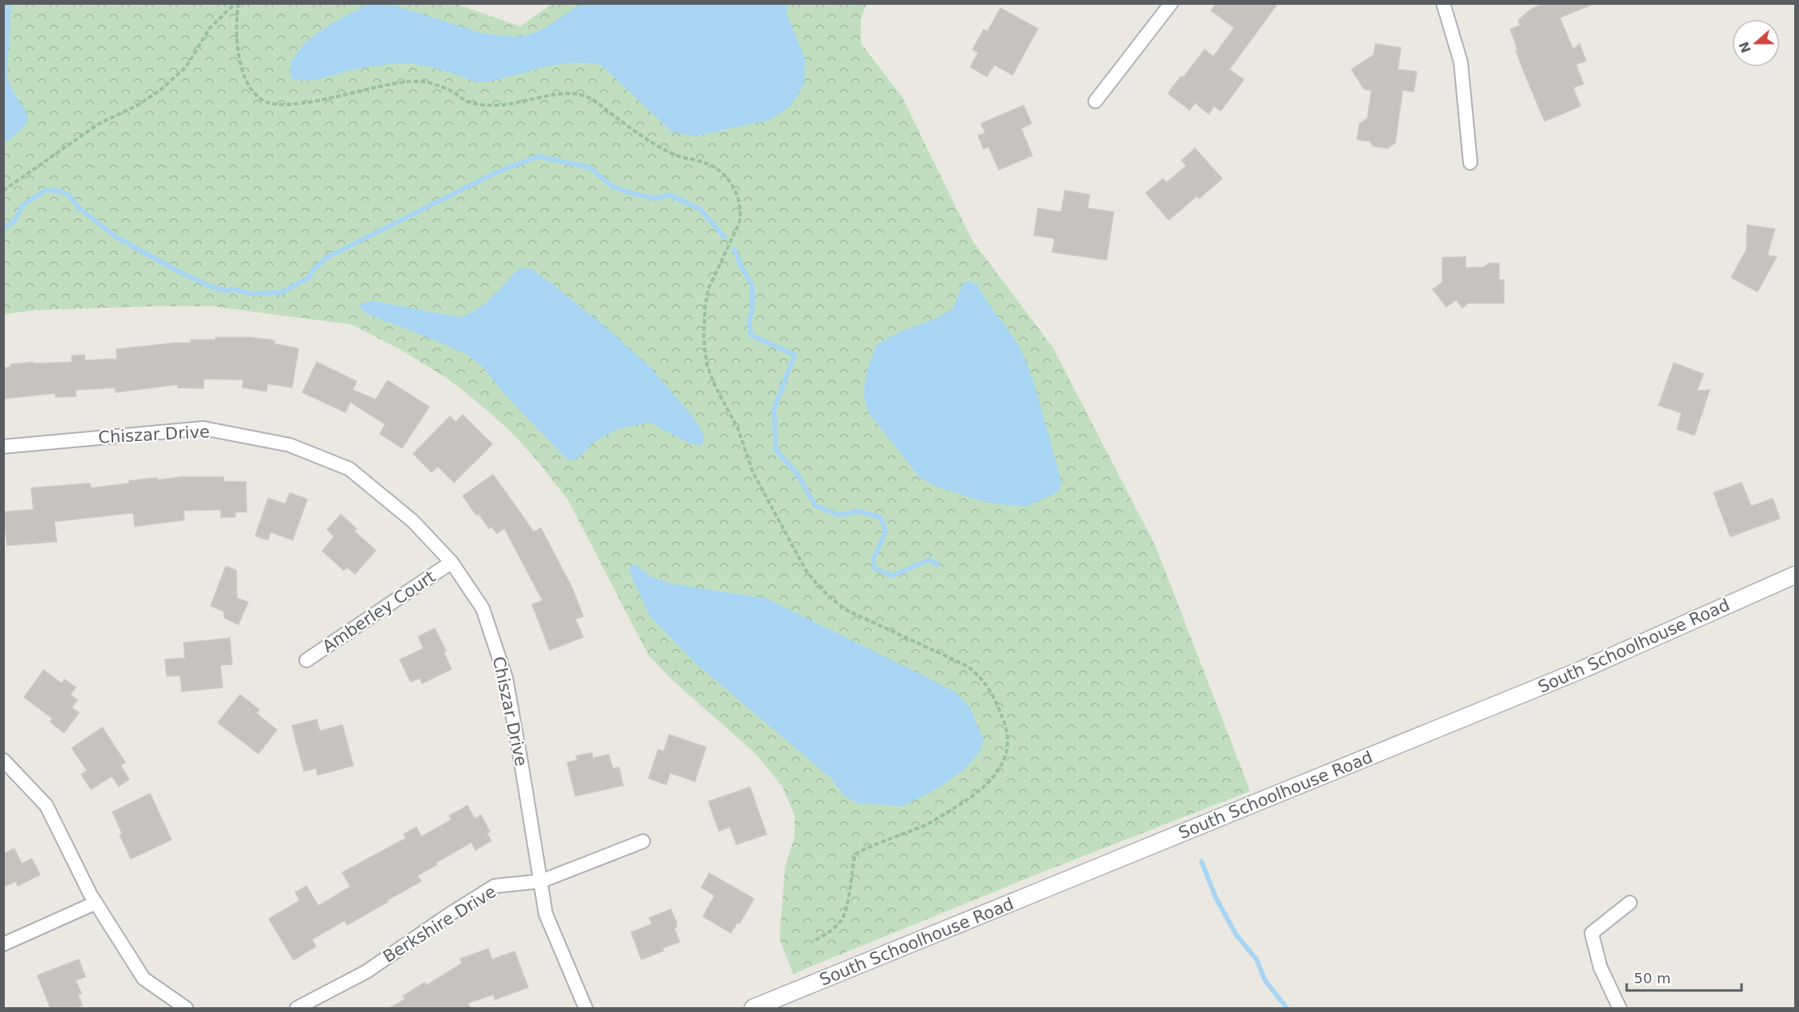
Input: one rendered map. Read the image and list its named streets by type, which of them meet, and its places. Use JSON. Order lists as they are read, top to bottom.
{
  "streets": {
    "street": [
      "Chiszar Drive",
      "Amberley Court",
      "South Schoolhouse Road",
      "Berkshire Drive"
    ]
  },
  "crossings": [
    ["Chiszar Drive", "Amberley Court"],
    ["Chiszar Drive", "Berkshire Drive"]
  ],
  "scale_bar": "50 m",
  "north": "left"
}
